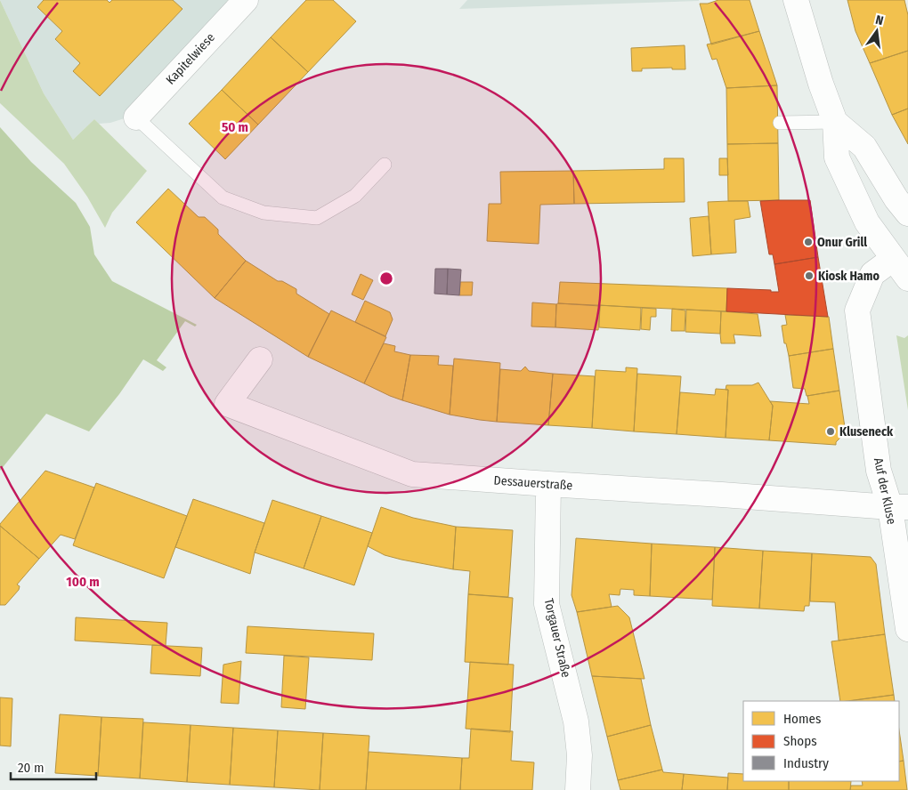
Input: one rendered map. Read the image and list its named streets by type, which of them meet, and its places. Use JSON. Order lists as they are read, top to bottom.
{
  "streets": {
    "street": [
      "Kapitelwiese",
      "Dessauerstraße",
      "Auf der Kluse",
      "Torgauer Straße"
    ]
  },
  "crossings": [
    ["Dessauerstraße", "Auf der Kluse"],
    ["Dessauerstraße", "Torgauer Straße"]
  ],
  "places": ["Onur Grill", "Kiosk Hamo", "Kluseneck"],
  "legend": ["Homes", "Shops", "Industry"],
  "scale_bar": "20 m",
  "north": "top",
  "rings": ["50 m", "100 m"]
}
